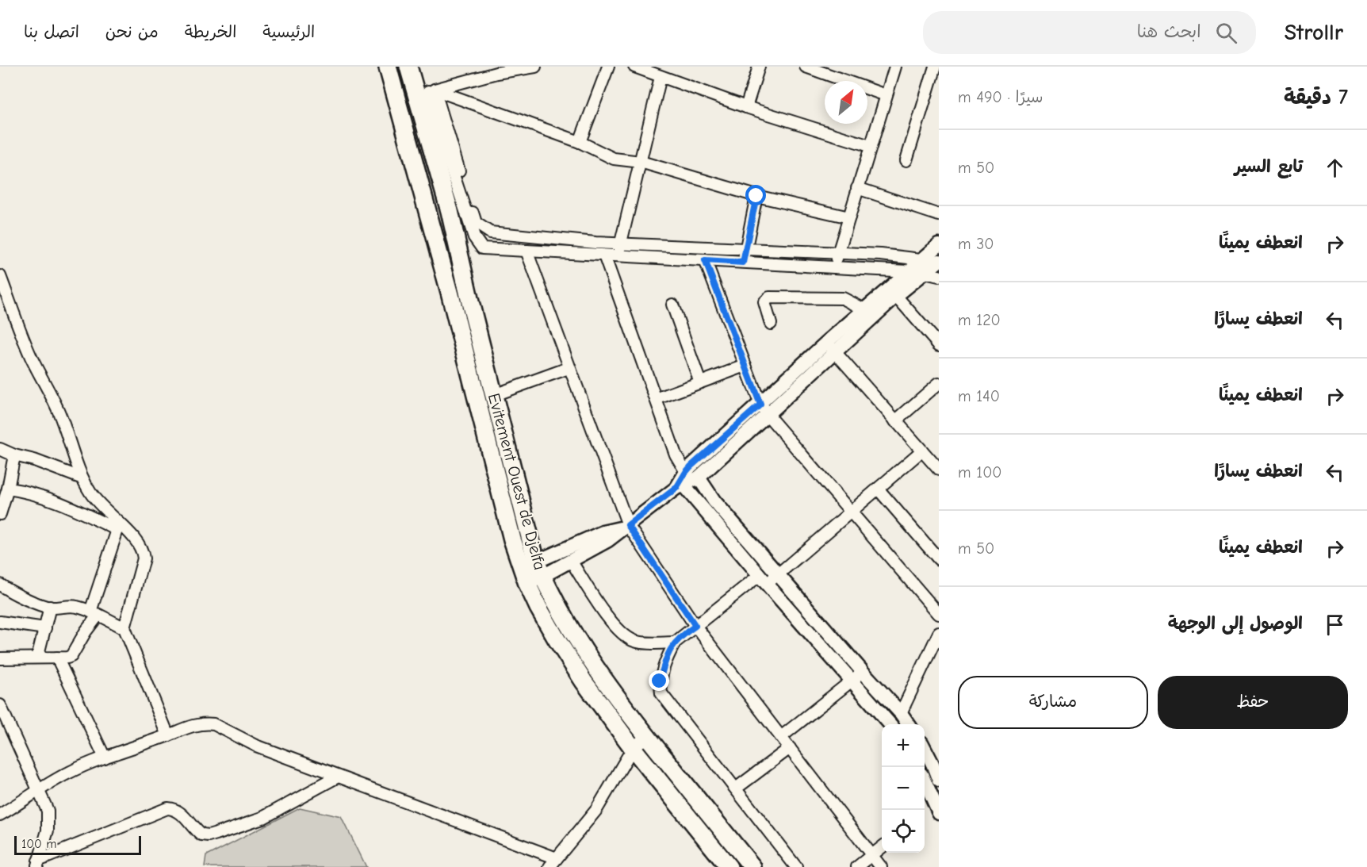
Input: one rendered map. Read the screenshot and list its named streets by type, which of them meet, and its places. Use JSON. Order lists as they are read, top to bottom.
{
  "streets": {
    "highway": ["Evitement Ouest de Djelfa"]
  },
  "scale_bar": "100 m",
  "north": "top right",
  "page": {
    "header": "Strollr",
    "search": "ابحث هنا",
    "nav": [
      "الرئيسية",
      "الخريطة",
      "من نحن",
      "اتصل بنا"
    ],
    "heading": ["7 دقيقة", "سيرًا · 490 m"],
    "list": [
      ["تابع السير", "50 m"],
      ["انعطف يمينًا", "30 m"],
      ["انعطف يسارًا", "120 m"],
      ["انعطف يمينًا", "140 m"],
      ["انعطف يسارًا", "100 m"],
      ["انعطف يمينًا", "50 m"],
      "الوصول إلى الوجهة"
    ],
    "buttons": ["حفظ", "مشاركة"],
    "map_buttons": ["+", "−"],
    "scale": "100 m"
  }
}
